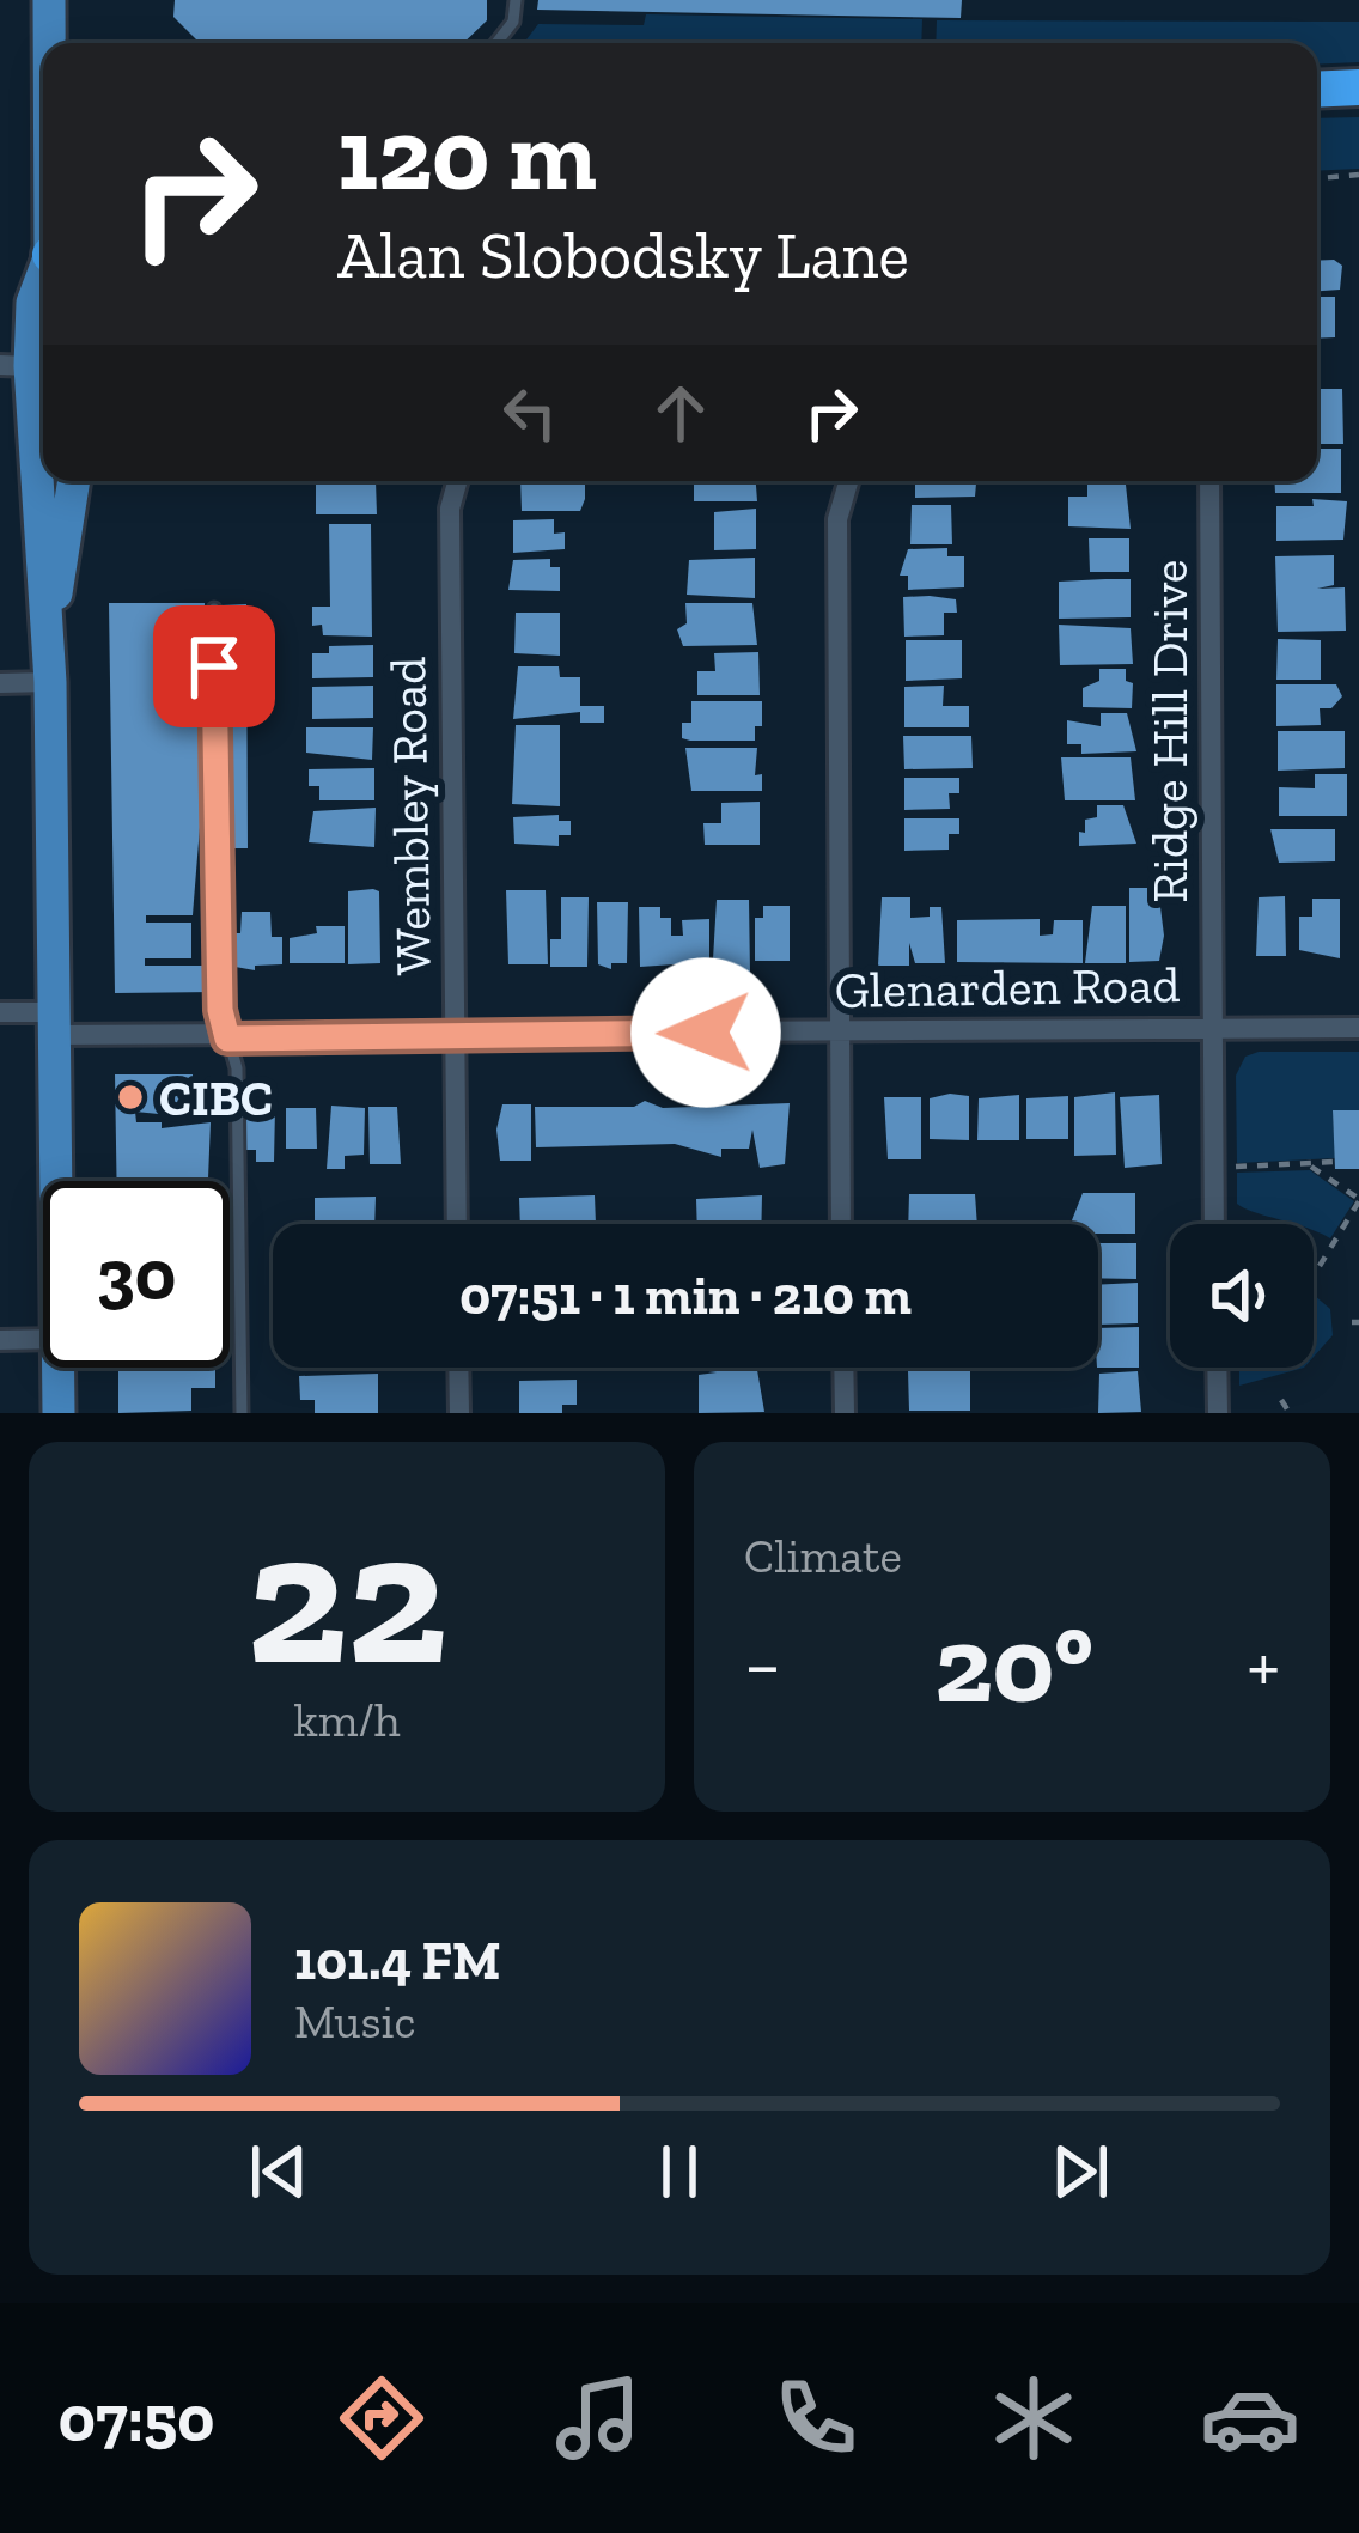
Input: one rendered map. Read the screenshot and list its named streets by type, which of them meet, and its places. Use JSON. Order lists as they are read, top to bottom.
{
  "streets": {
    "street": ["Ridge Hill Drive", "Wembley Road", "Glenarden Road"]
  },
  "crossings": [
    ["Ridge Hill Drive", "Glenarden Road"],
    ["Wembley Road", "Glenarden Road"]
  ],
  "places": ["CIBC"],
  "page": {
    "turn": ["120 m", "Alan Slobodsky Lane"],
    "limit": "30",
    "trip": "07:51 · 1 min · 210 m",
    "tile": [
      ["22", "km/h"],
      "Climate"
    ],
    "heat": ["−", "20°", "+"],
    "song": ["101.4 FM", "Music"],
    "tabs": "07:50"
  }
}
